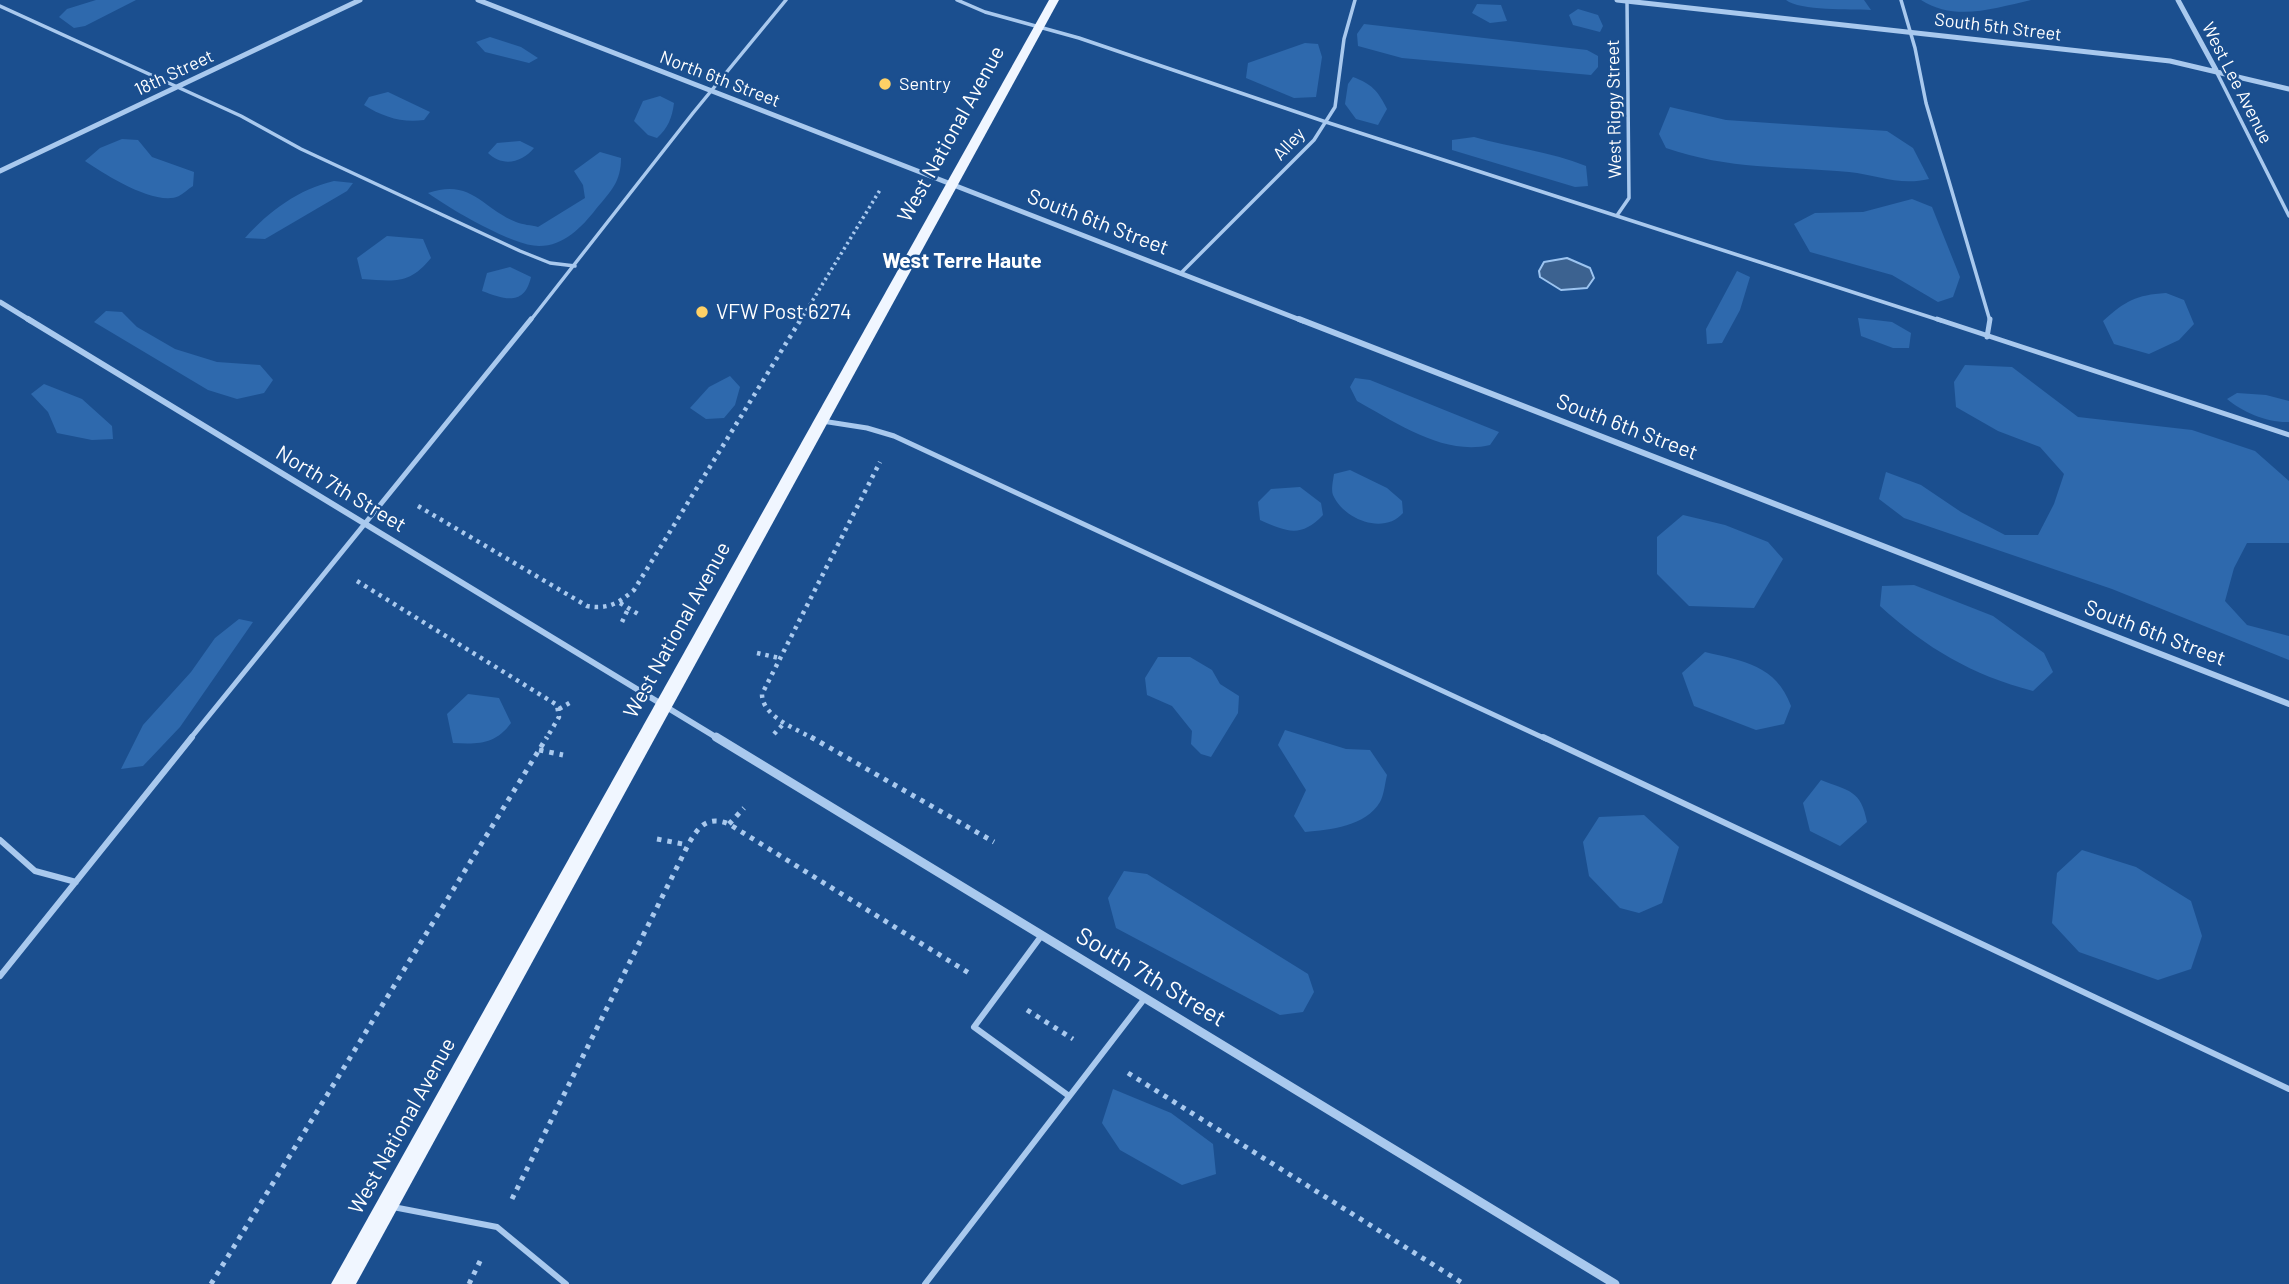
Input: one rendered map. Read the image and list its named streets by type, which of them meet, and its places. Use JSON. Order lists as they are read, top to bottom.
{
  "streets": {
    "main road": ["West National Avenue"],
    "street": [
      "South 5th Street",
      "18th Street",
      "North 6th Street",
      "West Lee Avenue",
      "South 6th Street",
      "North 7th Street",
      "South 7th Street"
    ],
    "lane": ["West Riggy Street", "Alley"]
  },
  "crossings": [
    ["South 5th Street", "West Lee Avenue"],
    ["South 5th Street", "West Riggy Street"],
    ["North 6th Street", "West National Avenue"],
    ["North 6th Street", "South 6th Street"],
    ["West National Avenue", "South 6th Street"],
    ["West National Avenue", "North 7th Street"],
    ["West National Avenue", "South 7th Street"],
    ["Alley", "South 6th Street"],
    ["North 7th Street", "South 7th Street"]
  ],
  "districts": ["West Terre Haute"],
  "places": ["Sentry", "VFW Post 6274"]
}
